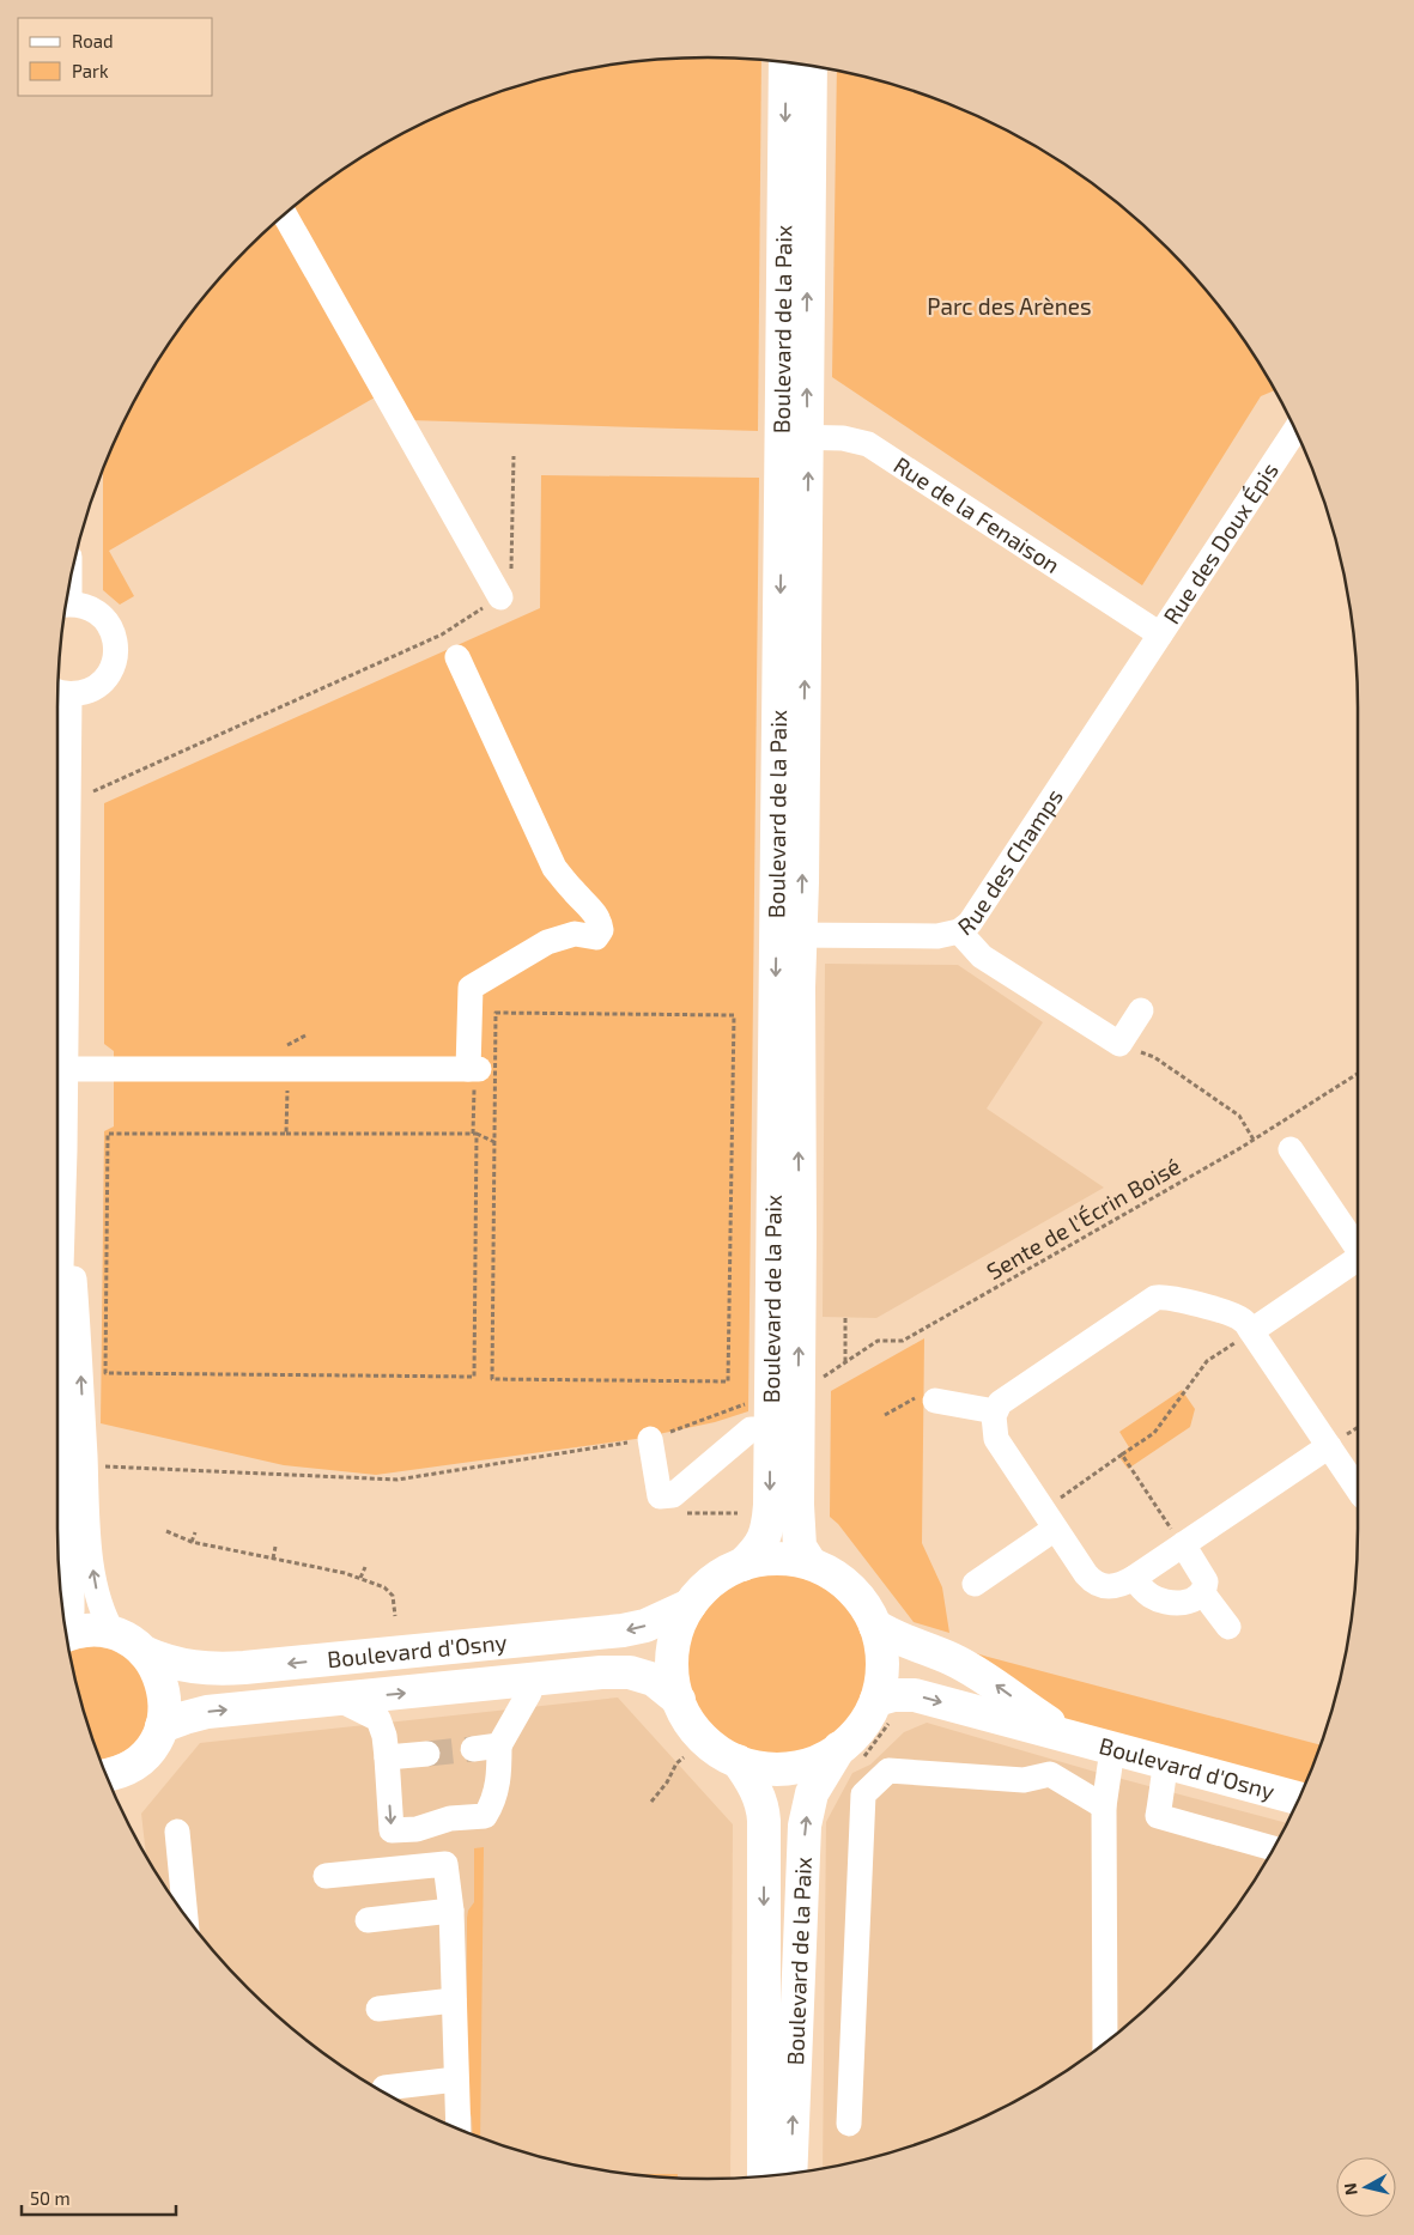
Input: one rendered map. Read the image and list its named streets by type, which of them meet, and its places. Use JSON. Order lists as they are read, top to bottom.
{
  "streets": {
    "main road": ["Boulevard de la Paix", "Boulevard d'Osny"],
    "street": ["Rue de la Fenaison", "Rue des Doux Épis", "Rue des Champs"],
    "path": ["Sente de l'Écrin Boisé"]
  },
  "crossings": [
    ["Boulevard de la Paix", "Rue de la Fenaison"],
    ["Boulevard de la Paix", "Rue des Champs"],
    ["Boulevard de la Paix", "Boulevard d'Osny"],
    ["Rue de la Fenaison", "Rue des Doux Épis"],
    ["Rue de la Fenaison", "Rue des Champs"],
    ["Rue des Doux Épis", "Rue des Champs"]
  ],
  "parks": ["Parc des Arènes"],
  "legend": ["Road", "Park"],
  "scale_bar": "50 m",
  "north": "left"
}
